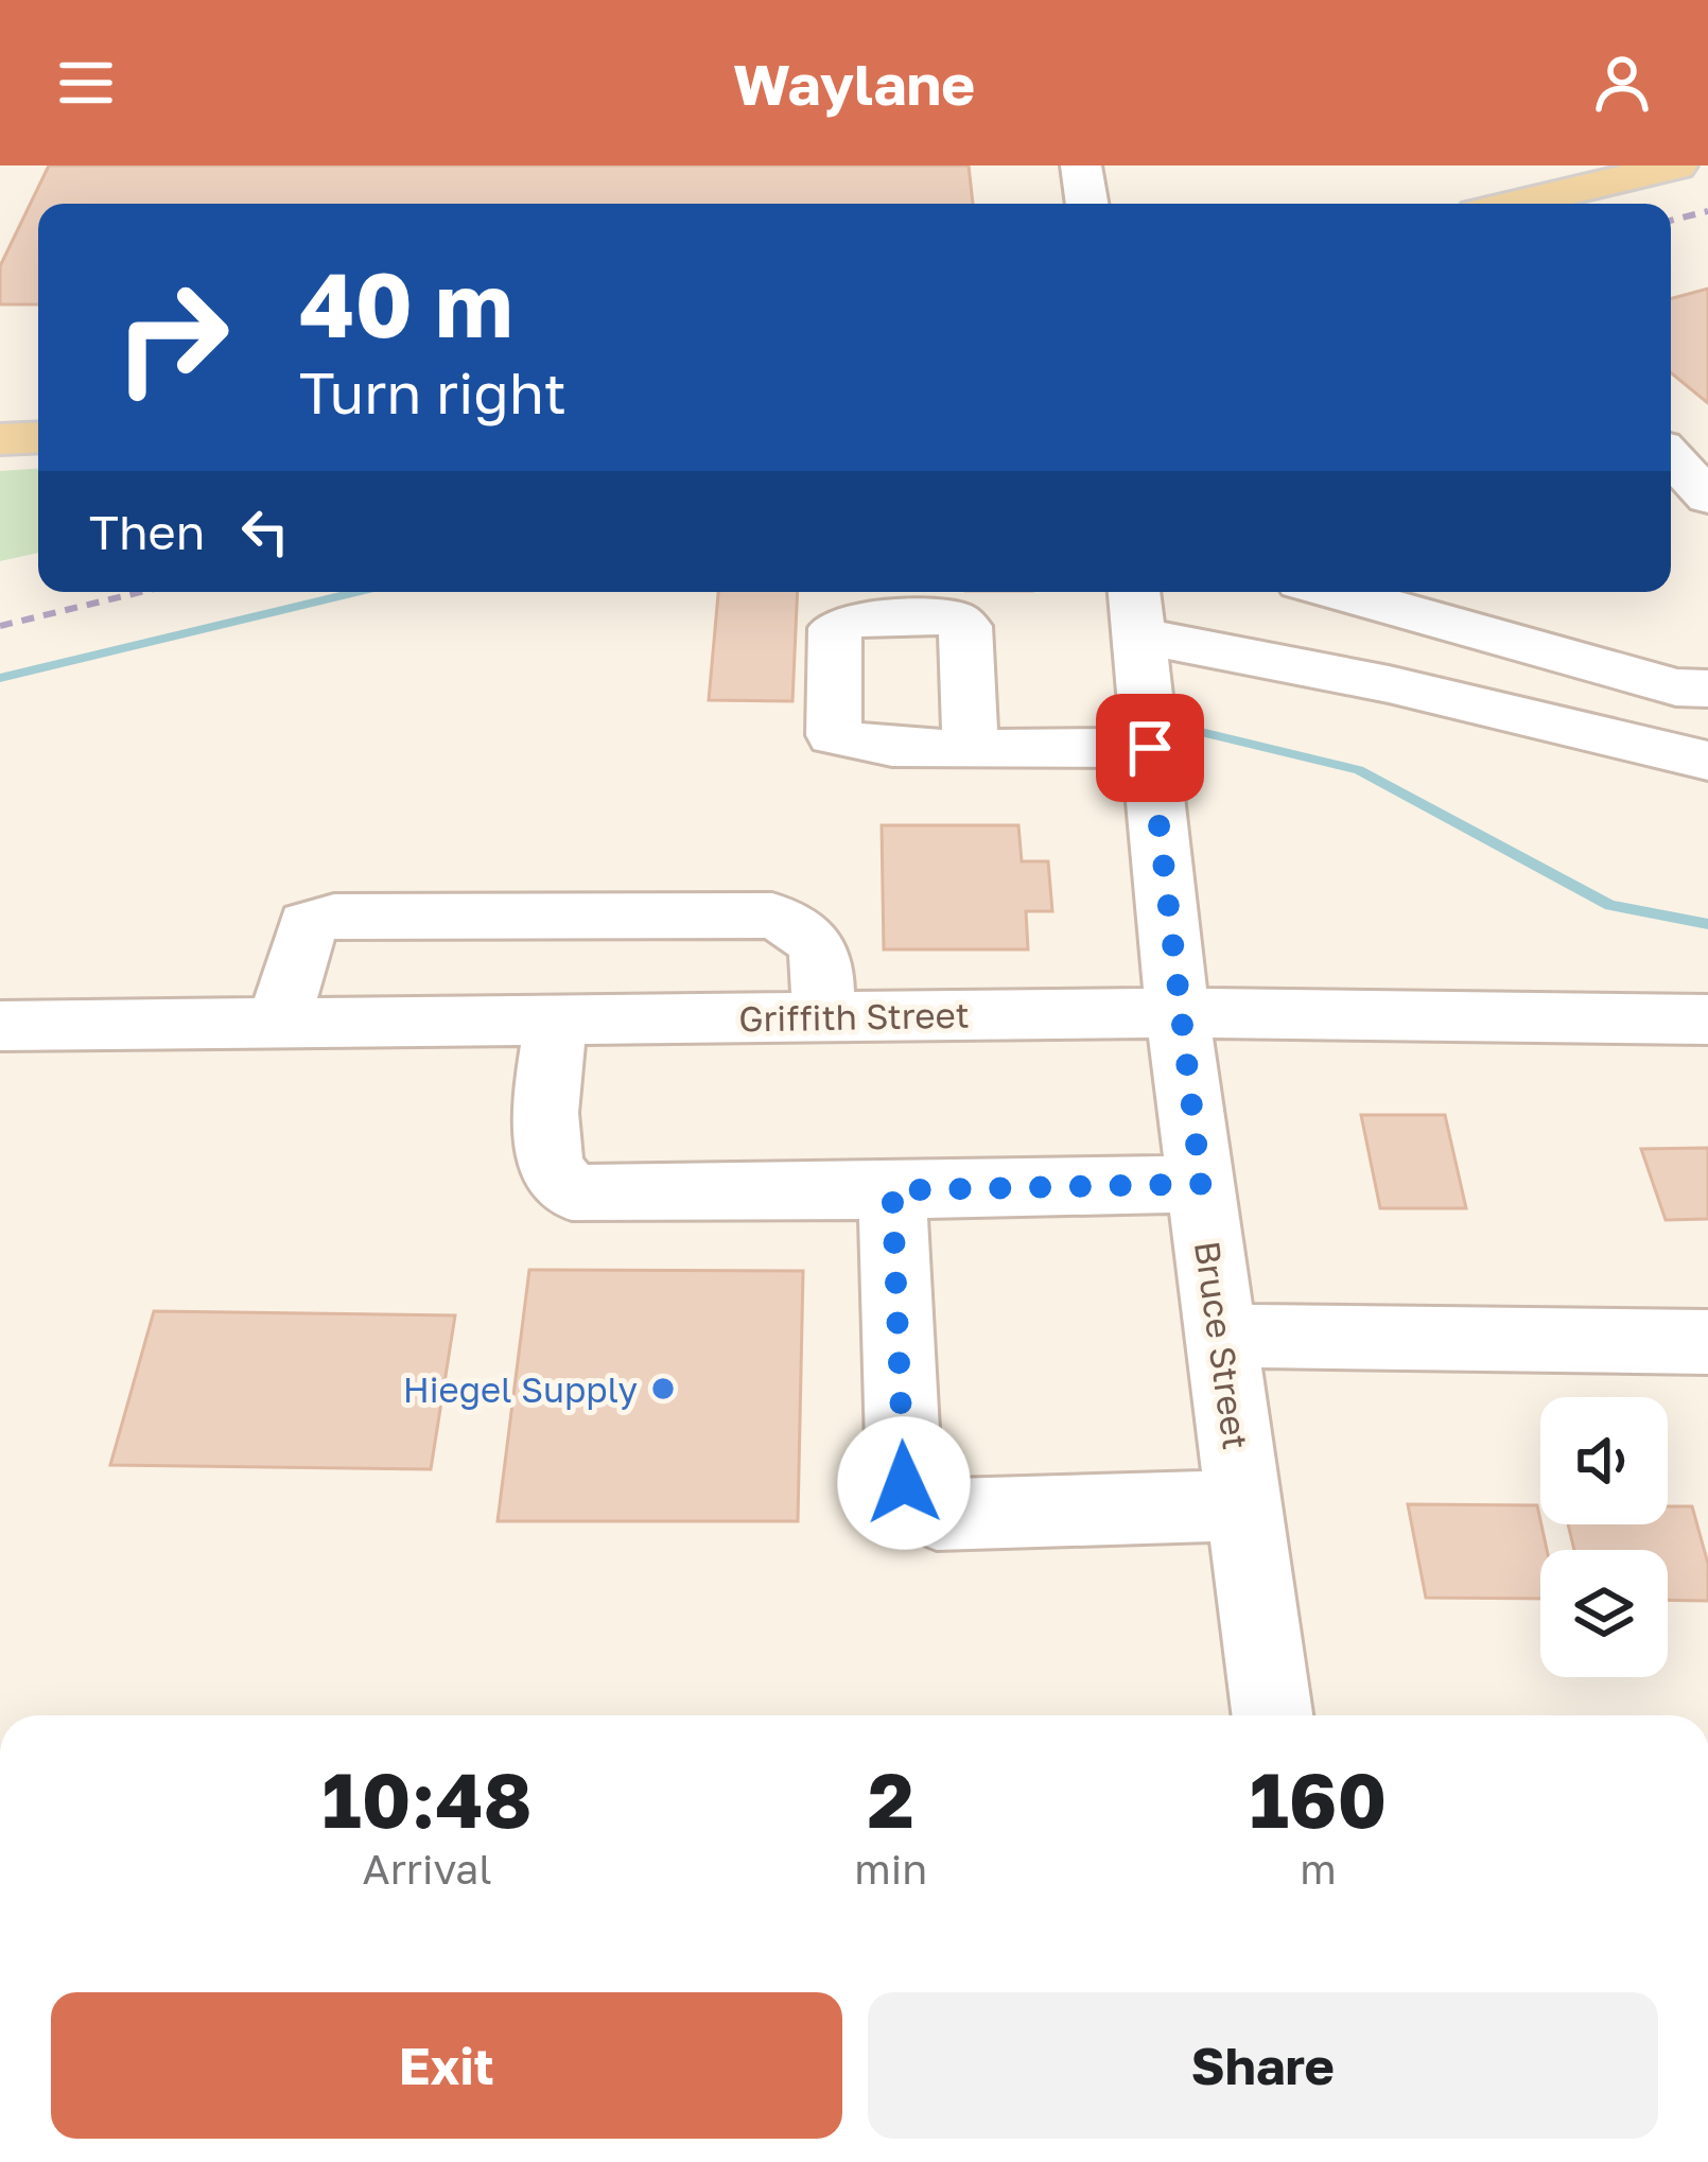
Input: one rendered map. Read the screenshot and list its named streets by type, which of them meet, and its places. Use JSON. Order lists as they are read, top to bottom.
{
  "streets": {
    "street": ["Griffith Street", "Bruce Street"]
  },
  "crossings": [
    ["Griffith Street", "Bruce Street"]
  ],
  "places": ["Hiegel Supply"],
  "page": {
    "header": "Waylane",
    "turn": ["40 m", "Turn right"],
    "then": "Then",
    "eta": [
      "10:48",
      "Arrival",
      "2",
      "min",
      "160",
      "m"
    ],
    "buttons": ["Exit", "Share"]
  }
}
